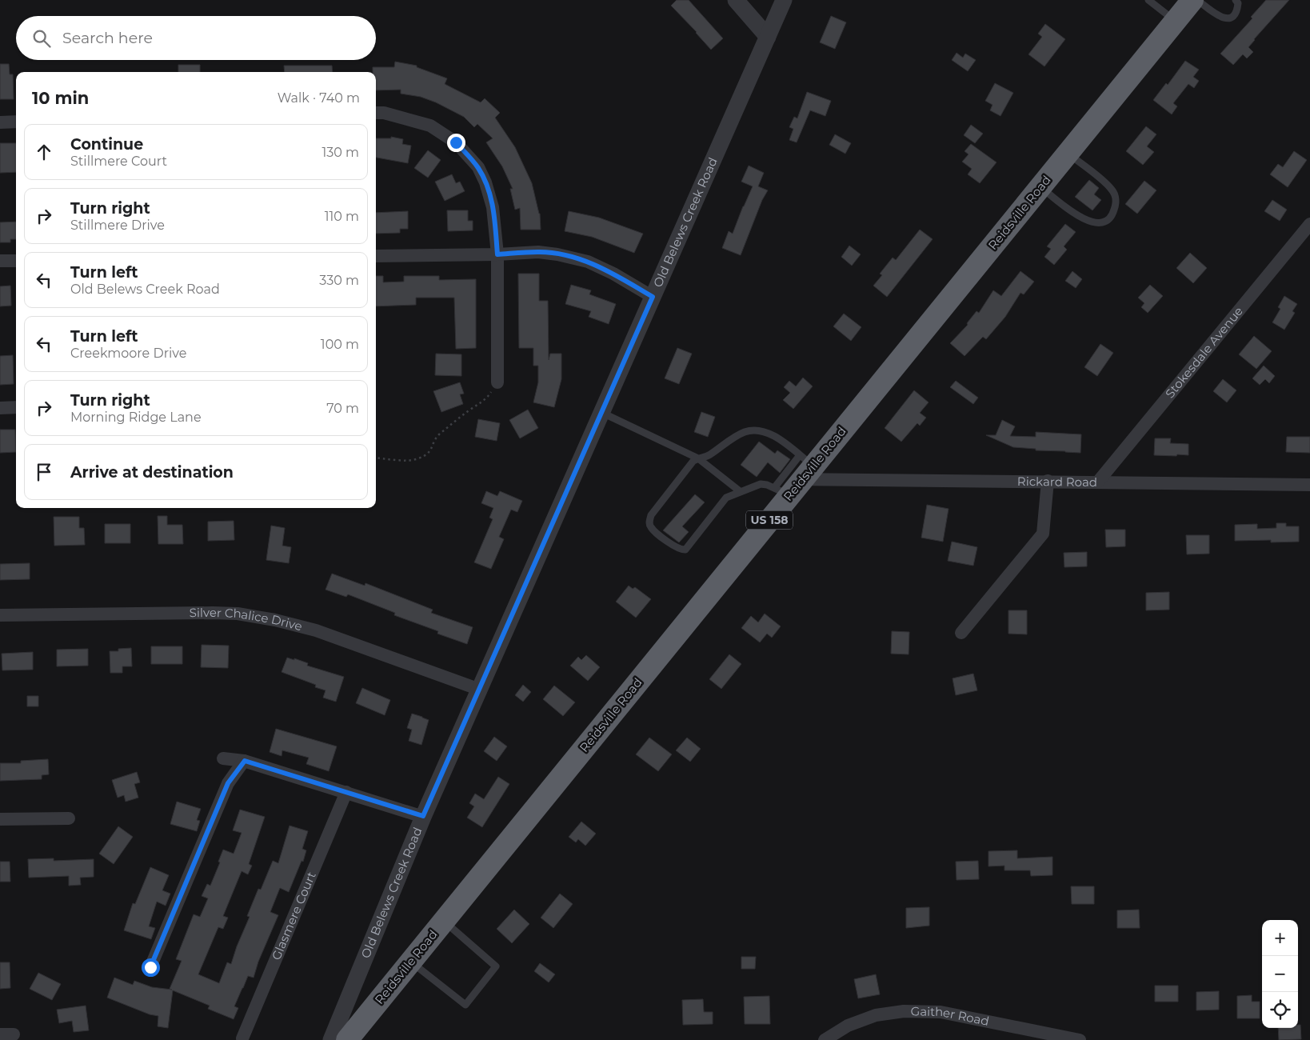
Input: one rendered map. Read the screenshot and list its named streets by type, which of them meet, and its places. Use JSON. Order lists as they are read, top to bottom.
{
  "streets": {
    "highway": ["Reidsville Road", "US 158"],
    "street": [
      "Old Belews Creek Road",
      "Stokesdale Avenue",
      "Rickard Road",
      "Silver Chalice Drive",
      "Glasmere Court",
      "Gaither Road"
    ]
  },
  "crossings": [
    ["Reidsville Road", "Rickard Road"],
    ["Old Belews Creek Road", "Silver Chalice Drive"],
    ["Stokesdale Avenue", "Rickard Road"]
  ],
  "page": {
    "search": "Search here",
    "heading": ["10 min", "Walk · 740 m"],
    "list": [
      ["Continue", "Stillmere Court", "130 m"],
      ["Turn right", "Stillmere Drive", "110 m"],
      ["Turn left", "Old Belews Creek Road", "330 m"],
      ["Turn left", "Creekmoore Drive", "100 m"],
      ["Turn right", "Morning Ridge Lane", "70 m"],
      "Arrive at destination"
    ],
    "map_buttons": ["+", "−"]
  }
}
